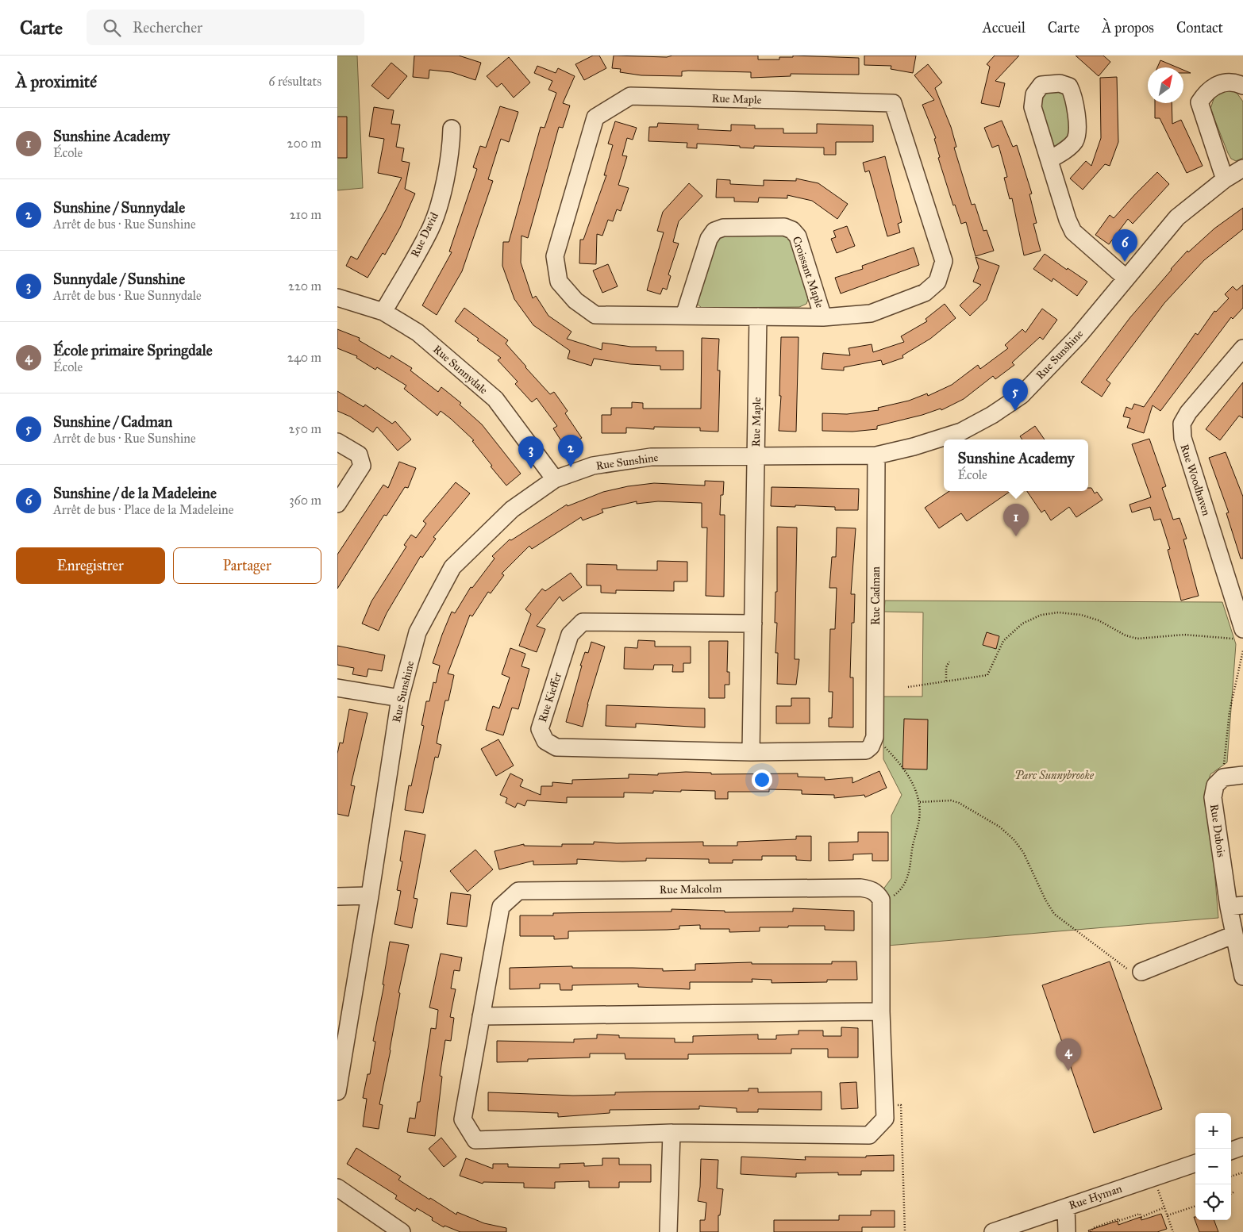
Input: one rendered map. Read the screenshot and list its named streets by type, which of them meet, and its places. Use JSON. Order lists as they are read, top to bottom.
{
  "streets": {
    "street": [
      "Rue Maple",
      "Rue David",
      "Croissant Maple",
      "Rue Sunshine",
      "Rue Sunnydale",
      "Rue Woodhaven",
      "Rue Cadman",
      "Rue Kieffer",
      "Rue Dubois",
      "Rue Malcolm",
      "Rue Hyman"
    ]
  },
  "crossings": [
    ["Rue Maple", "Croissant Maple"],
    ["Rue Maple", "Rue Sunshine"],
    ["Rue David", "Rue Sunnydale"],
    ["Rue Sunshine", "Rue Sunnydale"],
    ["Rue Sunshine", "Rue Cadman"],
    ["Rue Cadman", "Rue Kieffer"]
  ],
  "parks": ["Parc Sunnybrooke"],
  "north": "top right",
  "page": {
    "header": "Carte",
    "search": "Rechercher",
    "nav": [
      "Accueil",
      "Carte",
      "À propos",
      "Contact"
    ],
    "heading": ["À proximité", "6 résultats"],
    "list": [
      {
        "mark": "1",
        "name": "Sunshine Academy",
        "note": "École",
        "value": "200 m"
      },
      {
        "mark": "2",
        "name": "Sunshine / Sunnydale",
        "note": "Arrêt de bus · Rue Sunshine",
        "value": "210 m"
      },
      {
        "mark": "3",
        "name": "Sunnydale / Sunshine",
        "note": "Arrêt de bus · Rue Sunnydale",
        "value": "220 m"
      },
      {
        "mark": "4",
        "name": "École primaire Springdale",
        "note": "École",
        "value": "240 m"
      },
      {
        "mark": "5",
        "name": "Sunshine / Cadman",
        "note": "Arrêt de bus · Rue Sunshine",
        "value": "250 m"
      },
      {
        "mark": "6",
        "name": "Sunshine / de la Madeleine",
        "note": "Arrêt de bus · Place de la Madeleine",
        "value": "360 m"
      }
    ],
    "pins": [
      "6",
      "5",
      "2",
      "3",
      "1",
      "4"
    ],
    "popup": ["Sunshine Academy", "École"],
    "buttons": ["Enregistrer", "Partager"],
    "map_buttons": ["+", "−"]
  }
}
